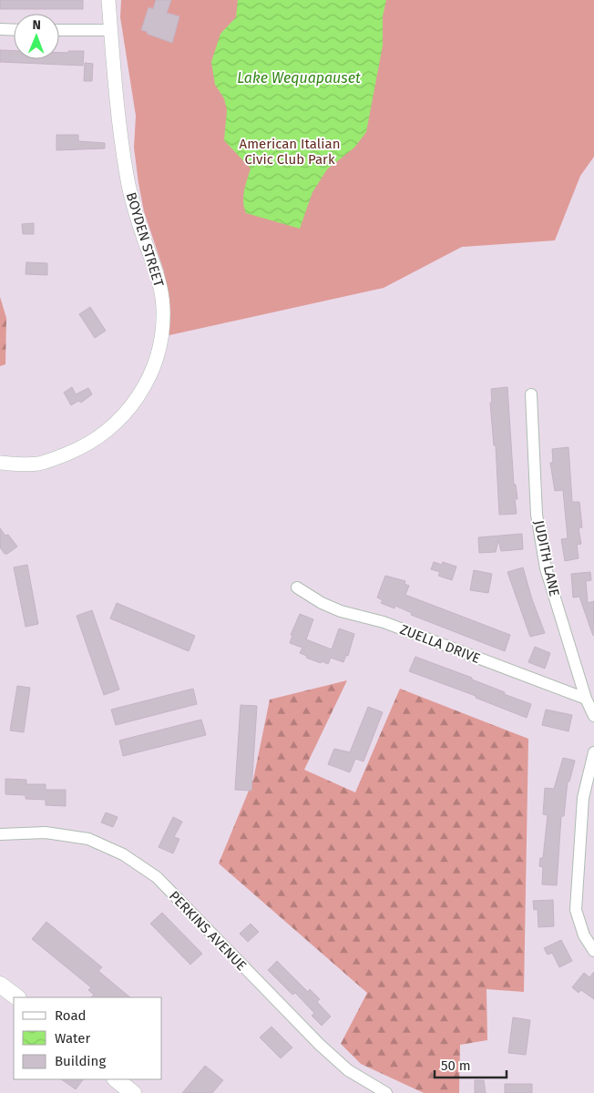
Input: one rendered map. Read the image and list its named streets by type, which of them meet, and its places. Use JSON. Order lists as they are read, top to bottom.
{
  "streets": {
    "street": [
      "BOYDEN STREET",
      "JUDITH LANE",
      "ZUELLA DRIVE",
      "PERKINS AVENUE"
    ]
  },
  "crossings": [
    ["JUDITH LANE", "ZUELLA DRIVE"]
  ],
  "water": ["Lake Wequapauset"],
  "parks": ["American Italian Civic Club Park"],
  "legend": ["Road", "Water", "Building"],
  "scale_bar": "50 m",
  "north": "top"
}
